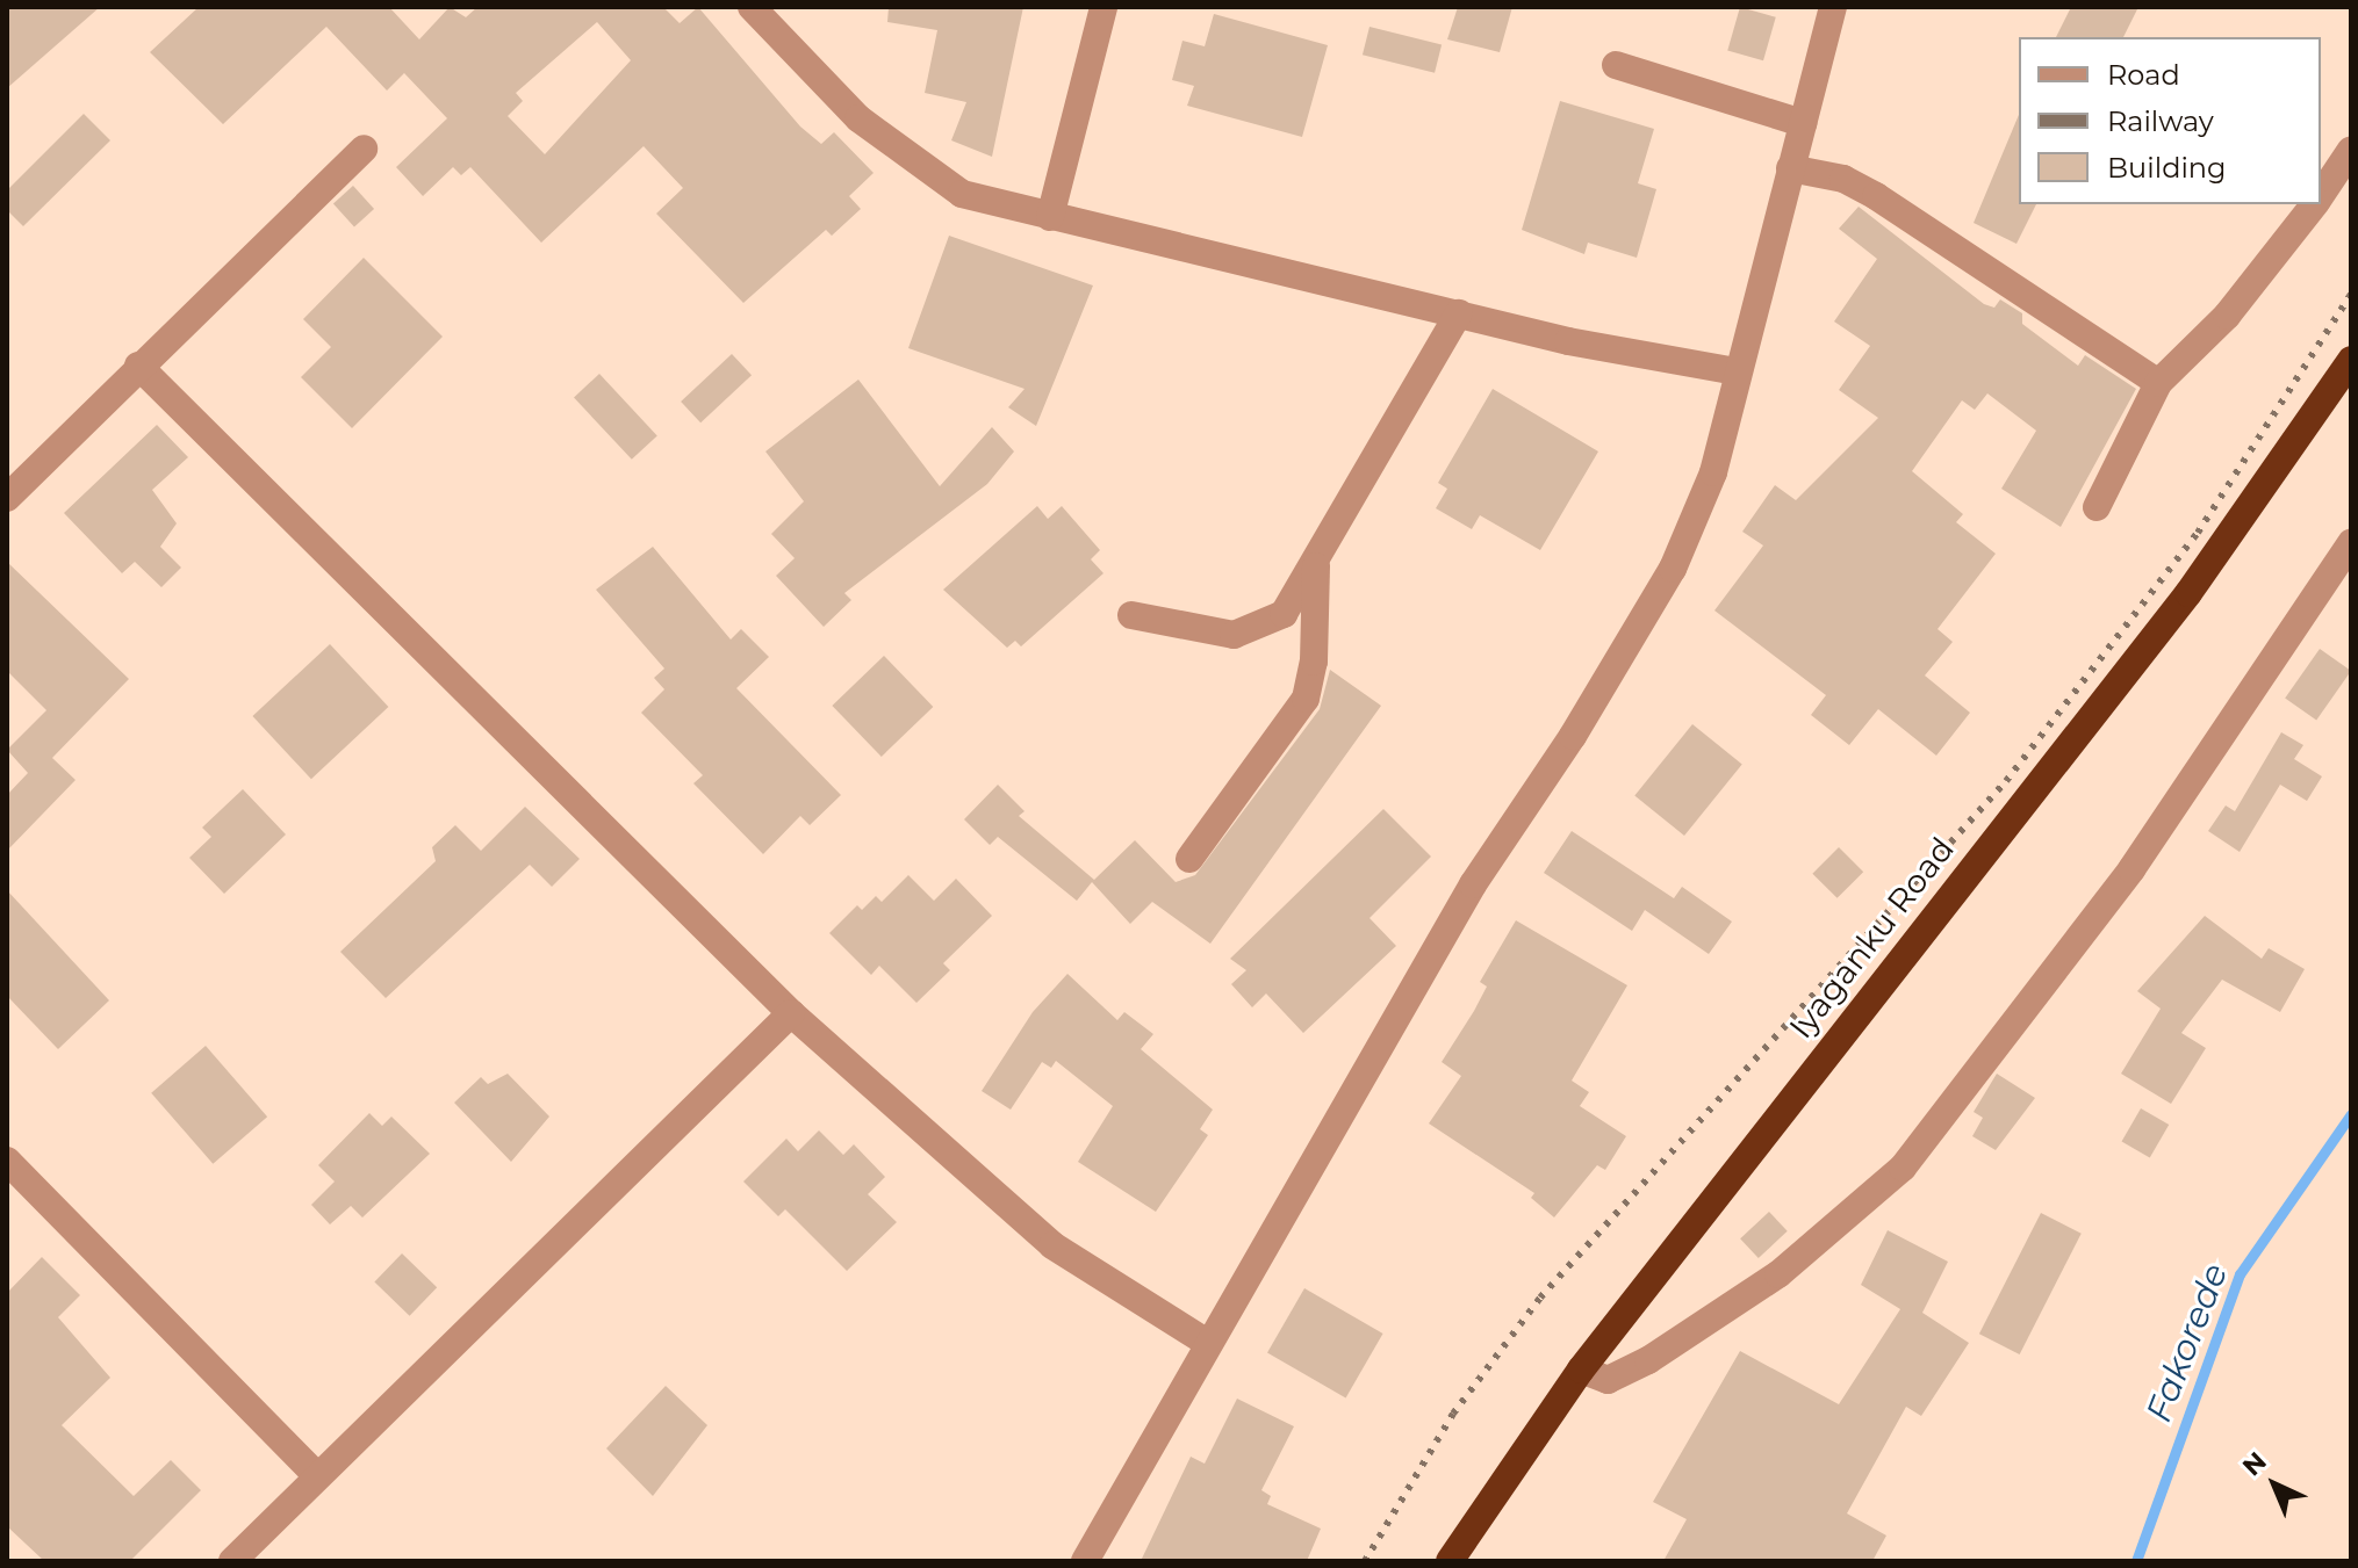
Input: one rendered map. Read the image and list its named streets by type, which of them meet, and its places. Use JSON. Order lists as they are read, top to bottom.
{
  "streets": {
    "highway": ["Iyaganku Road"]
  },
  "water": ["Fakorede"],
  "legend": ["Road", "Railway", "Building"],
  "north": "top left"
}
